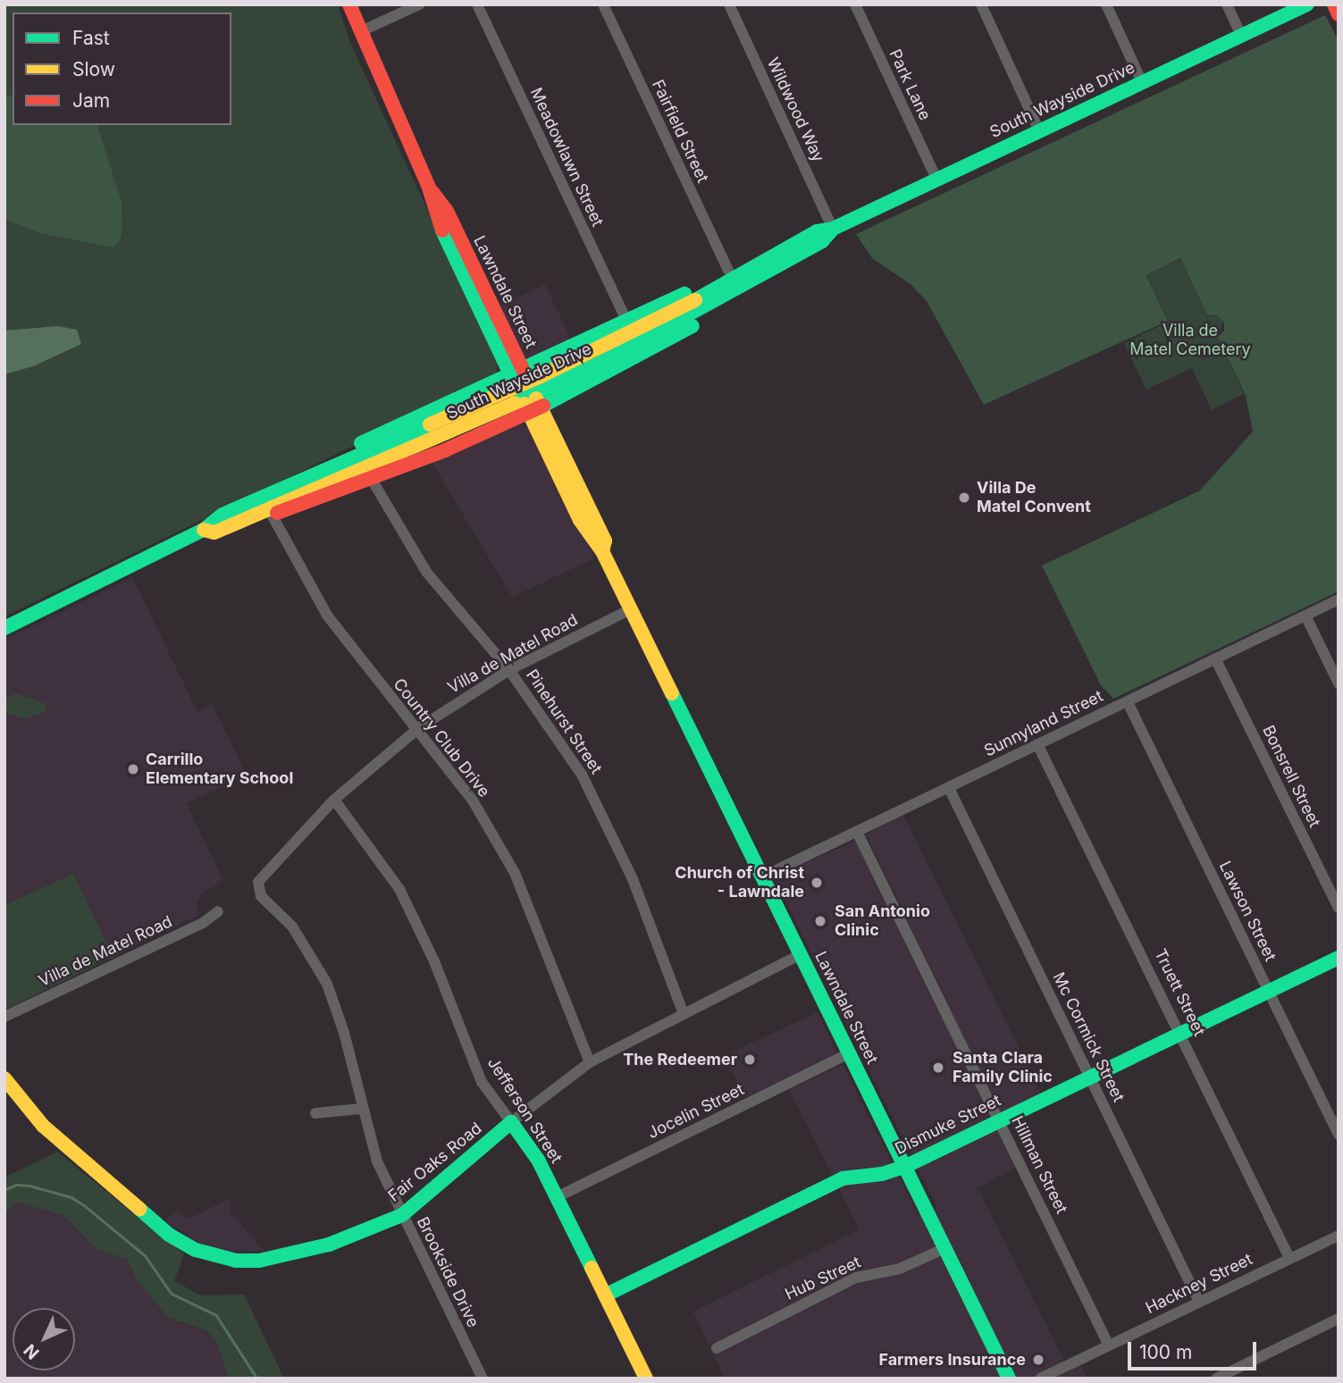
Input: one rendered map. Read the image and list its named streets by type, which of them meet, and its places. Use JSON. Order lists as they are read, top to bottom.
{
  "streets": {
    "main road": [
      "South Wayside Drive",
      "Lawndale Street",
      "Jefferson Street",
      "Dismuke Street",
      "Fair Oaks Road"
    ],
    "street": [
      "Park Lane",
      "Wildwood Way",
      "Fairfield Street",
      "Meadowlawn Street",
      "Villa de Matel Road",
      "Pinehurst Street",
      "Sunnyland Street",
      "Country Club Drive",
      "Bonsrell Street",
      "Lawson Street",
      "Truett Street",
      "Mc Cormick Street",
      "Jocelin Street",
      "Hillman Street",
      "Brookside Drive",
      "Hub Street",
      "Hackney Street"
    ]
  },
  "crossings": [
    ["Park Lane", "South Wayside Drive"],
    ["South Wayside Drive", "Wildwood Way"],
    ["Lawndale Street", "Villa de Matel Road"],
    ["Lawndale Street", "Sunnyland Street"],
    ["Lawndale Street", "Jocelin Street"],
    ["Lawndale Street", "Dismuke Street"],
    ["Lawndale Street", "Fair Oaks Road"],
    ["Lawndale Street", "Hub Street"],
    ["Villa de Matel Road", "Pinehurst Street"],
    ["Villa de Matel Road", "Country Club Drive"],
    ["Villa de Matel Road", "Jefferson Street"],
    ["Villa de Matel Road", "Brookside Drive"],
    ["Pinehurst Street", "Fair Oaks Road"],
    ["Sunnyland Street", "Bonsrell Street"],
    ["Sunnyland Street", "Lawson Street"],
    ["Sunnyland Street", "Truett Street"],
    ["Sunnyland Street", "Mc Cormick Street"],
    ["Sunnyland Street", "Hillman Street"],
    ["Country Club Drive", "Fair Oaks Road"],
    ["Lawson Street", "Dismuke Street"],
    ["Truett Street", "Dismuke Street"],
    ["Truett Street", "Hackney Street"],
    ["Mc Cormick Street", "Dismuke Street"],
    ["Mc Cormick Street", "Hackney Street"],
    ["Jefferson Street", "Jocelin Street"],
    ["Jefferson Street", "Dismuke Street"],
    ["Jefferson Street", "Fair Oaks Road"],
    ["Dismuke Street", "Hillman Street"],
    ["Fair Oaks Road", "Brookside Drive"],
    ["Hillman Street", "Hackney Street"]
  ],
  "parks": ["Villa de Matel Cemetery"],
  "places": [
    "Villa De Matel Convent",
    "Carrillo Elementary School",
    "Church of Christ - Lawndale",
    "San Antonio Clinic",
    "The Redeemer",
    "Santa Clara Family Clinic",
    "Farmers Insurance"
  ],
  "legend": ["Fast", "Slow", "Jam"],
  "scale_bar": "100 m",
  "north": "bottom left"
}
